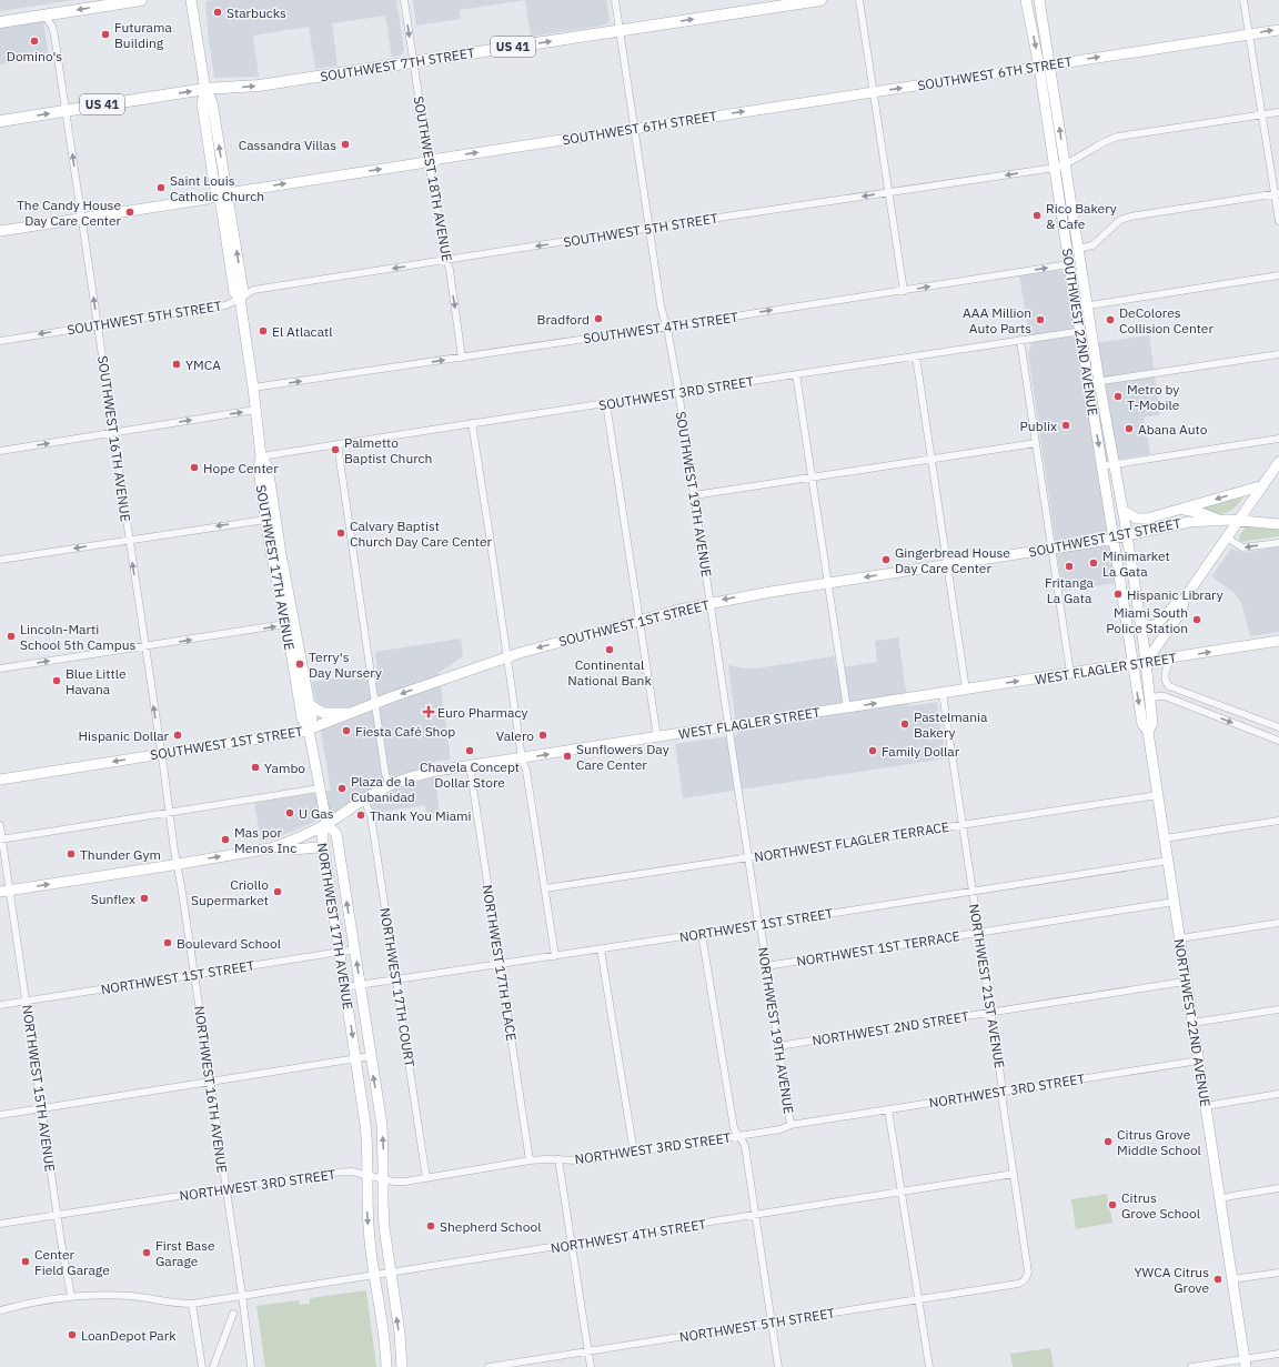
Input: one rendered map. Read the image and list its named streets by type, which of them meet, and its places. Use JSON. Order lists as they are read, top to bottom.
{
  "streets": {
    "main road": [
      "US 41",
      "SOUTHWEST 7TH STREET",
      "SOUTHWEST 6TH STREET",
      "SOUTHWEST 22ND AVENUE",
      "SOUTHWEST 1ST STREET",
      "SOUTHWEST 17TH AVENUE",
      "WEST FLAGLER STREET",
      "NORTHWEST 17TH AVENUE",
      "NORTHWEST 22ND AVENUE"
    ],
    "street": [
      "SOUTHWEST 18TH AVENUE",
      "SOUTHWEST 5TH STREET",
      "SOUTHWEST 4TH STREET",
      "SOUTHWEST 3RD STREET",
      "SOUTHWEST 16TH AVENUE",
      "SOUTHWEST 19TH AVENUE",
      "NORTHWEST FLAGLER TERRACE",
      "NORTHWEST 1ST STREET",
      "NORTHWEST 1ST TERRACE",
      "NORTHWEST 17TH PLACE",
      "NORTHWEST 21ST AVENUE",
      "NORTHWEST 17TH COURT",
      "NORTHWEST 2ND STREET",
      "NORTHWEST 19TH AVENUE",
      "NORTHWEST 15TH AVENUE",
      "NORTHWEST 16TH AVENUE",
      "NORTHWEST 3RD STREET",
      "NORTHWEST 4TH STREET",
      "NORTHWEST 5TH STREET"
    ]
  },
  "crossings": [
    ["SOUTHWEST 7TH STREET", "SOUTHWEST 18TH AVENUE"],
    ["SOUTHWEST 7TH STREET", "SOUTHWEST 16TH AVENUE"],
    ["SOUTHWEST 7TH STREET", "SOUTHWEST 19TH AVENUE"],
    ["SOUTHWEST 7TH STREET", "SOUTHWEST 17TH AVENUE"],
    ["SOUTHWEST 6TH STREET", "SOUTHWEST 18TH AVENUE"],
    ["SOUTHWEST 6TH STREET", "SOUTHWEST 22ND AVENUE"],
    ["SOUTHWEST 6TH STREET", "SOUTHWEST 16TH AVENUE"],
    ["SOUTHWEST 6TH STREET", "SOUTHWEST 19TH AVENUE"],
    ["SOUTHWEST 6TH STREET", "SOUTHWEST 17TH AVENUE"],
    ["SOUTHWEST 18TH AVENUE", "SOUTHWEST 5TH STREET"],
    ["SOUTHWEST 18TH AVENUE", "SOUTHWEST 4TH STREET"],
    ["SOUTHWEST 5TH STREET", "SOUTHWEST 22ND AVENUE"],
    ["SOUTHWEST 5TH STREET", "SOUTHWEST 16TH AVENUE"],
    ["SOUTHWEST 5TH STREET", "SOUTHWEST 19TH AVENUE"],
    ["SOUTHWEST 5TH STREET", "SOUTHWEST 17TH AVENUE"],
    ["SOUTHWEST 4TH STREET", "SOUTHWEST 22ND AVENUE"],
    ["SOUTHWEST 4TH STREET", "SOUTHWEST 19TH AVENUE"],
    ["SOUTHWEST 4TH STREET", "SOUTHWEST 17TH AVENUE"],
    ["SOUTHWEST 22ND AVENUE", "SOUTHWEST 3RD STREET"],
    ["SOUTHWEST 22ND AVENUE", "SOUTHWEST 1ST STREET"],
    ["SOUTHWEST 22ND AVENUE", "WEST FLAGLER STREET"],
    ["SOUTHWEST 22ND AVENUE", "NORTHWEST 22ND AVENUE"],
    ["SOUTHWEST 3RD STREET", "SOUTHWEST 19TH AVENUE"],
    ["SOUTHWEST 3RD STREET", "SOUTHWEST 17TH AVENUE"],
    ["SOUTHWEST 16TH AVENUE", "SOUTHWEST 1ST STREET"],
    ["SOUTHWEST 16TH AVENUE", "WEST FLAGLER STREET"],
    ["SOUTHWEST 16TH AVENUE", "NORTHWEST 16TH AVENUE"],
    ["SOUTHWEST 19TH AVENUE", "SOUTHWEST 1ST STREET"],
    ["SOUTHWEST 19TH AVENUE", "WEST FLAGLER STREET"],
    ["SOUTHWEST 19TH AVENUE", "NORTHWEST 19TH AVENUE"],
    ["SOUTHWEST 1ST STREET", "SOUTHWEST 17TH AVENUE"],
    ["SOUTHWEST 17TH AVENUE", "WEST FLAGLER STREET"],
    ["SOUTHWEST 17TH AVENUE", "NORTHWEST 17TH AVENUE"],
    ["WEST FLAGLER STREET", "NORTHWEST 17TH AVENUE"],
    ["WEST FLAGLER STREET", "NORTHWEST 17TH PLACE"],
    ["WEST FLAGLER STREET", "NORTHWEST 21ST AVENUE"],
    ["WEST FLAGLER STREET", "NORTHWEST 17TH COURT"],
    ["WEST FLAGLER STREET", "NORTHWEST 22ND AVENUE"],
    ["WEST FLAGLER STREET", "NORTHWEST 19TH AVENUE"],
    ["WEST FLAGLER STREET", "NORTHWEST 15TH AVENUE"],
    ["WEST FLAGLER STREET", "NORTHWEST 16TH AVENUE"],
    ["NORTHWEST FLAGLER TERRACE", "NORTHWEST 21ST AVENUE"],
    ["NORTHWEST FLAGLER TERRACE", "NORTHWEST 22ND AVENUE"],
    ["NORTHWEST FLAGLER TERRACE", "NORTHWEST 19TH AVENUE"],
    ["NORTHWEST 1ST STREET", "NORTHWEST 17TH AVENUE"],
    ["NORTHWEST 1ST STREET", "NORTHWEST 17TH PLACE"],
    ["NORTHWEST 1ST STREET", "NORTHWEST 21ST AVENUE"],
    ["NORTHWEST 1ST STREET", "NORTHWEST 17TH COURT"],
    ["NORTHWEST 1ST STREET", "NORTHWEST 22ND AVENUE"],
    ["NORTHWEST 1ST STREET", "NORTHWEST 19TH AVENUE"],
    ["NORTHWEST 1ST STREET", "NORTHWEST 15TH AVENUE"],
    ["NORTHWEST 1ST STREET", "NORTHWEST 16TH AVENUE"],
    ["NORTHWEST 17TH AVENUE", "NORTHWEST 3RD STREET"],
    ["NORTHWEST 17TH AVENUE", "NORTHWEST 4TH STREET"],
    ["NORTHWEST 1ST TERRACE", "NORTHWEST 21ST AVENUE"],
    ["NORTHWEST 1ST TERRACE", "NORTHWEST 22ND AVENUE"],
    ["NORTHWEST 1ST TERRACE", "NORTHWEST 19TH AVENUE"],
    ["NORTHWEST 17TH PLACE", "NORTHWEST 3RD STREET"],
    ["NORTHWEST 21ST AVENUE", "NORTHWEST 2ND STREET"],
    ["NORTHWEST 21ST AVENUE", "NORTHWEST 3RD STREET"],
    ["NORTHWEST 21ST AVENUE", "NORTHWEST 4TH STREET"],
    ["NORTHWEST 21ST AVENUE", "NORTHWEST 5TH STREET"],
    ["NORTHWEST 17TH COURT", "NORTHWEST 3RD STREET"],
    ["NORTHWEST 22ND AVENUE", "NORTHWEST 2ND STREET"],
    ["NORTHWEST 22ND AVENUE", "NORTHWEST 3RD STREET"],
    ["NORTHWEST 2ND STREET", "NORTHWEST 19TH AVENUE"],
    ["NORTHWEST 19TH AVENUE", "NORTHWEST 3RD STREET"],
    ["NORTHWEST 15TH AVENUE", "NORTHWEST 3RD STREET"],
    ["NORTHWEST 15TH AVENUE", "NORTHWEST 4TH STREET"],
    ["NORTHWEST 16TH AVENUE", "NORTHWEST 3RD STREET"],
    ["NORTHWEST 16TH AVENUE", "NORTHWEST 4TH STREET"]
  ],
  "one_way": [
    "SOUTHWEST 7TH STREET",
    "SOUTHWEST 6TH STREET",
    "SOUTHWEST 18TH AVENUE",
    "SOUTHWEST 5TH STREET",
    "SOUTHWEST 4TH STREET",
    "SOUTHWEST 16TH AVENUE",
    "SOUTHWEST 1ST STREET",
    "WEST FLAGLER STREET"
  ],
  "places": {
    "other": [
      "Starbucks",
      "Futurama Building",
      "Domino's",
      "Cassandra Villas",
      "Saint Louis Catholic Church",
      "The Candy House Day Care Center",
      "Rico Bakery & Cafe",
      "Bradford",
      "AAA Million Auto Parts",
      "DeColores Collision Center",
      "El Atlacatl",
      "YMCA",
      "Metro by T-Mobile",
      "Publix",
      "Abana Auto",
      "Palmetto Baptist Church",
      "Hope Center",
      "Calvary Baptist Church Day Care Center",
      "Gingerbread House Day Care Center",
      "Minimarket La Gata",
      "Fritanga La Gata",
      "Hispanic Library",
      "Miami South Police Station",
      "Lincoln-Marti School 5th Campus",
      "Continental National Bank",
      "Terry's Day Nursery",
      "Blue Little Havana",
      "Pastelmania Bakery",
      "Fiesta Café Shop",
      "Hispanic Dollar",
      "Valero",
      "Chavela Concept Dollar Store",
      "Family Dollar",
      "Sunflowers Day Care Center",
      "Yambo",
      "Plaza de la Cubanidad",
      "U Gas",
      "Thank You Miami",
      "Mas por Menos Inc",
      "Thunder Gym",
      "Criollo Supermarket",
      "Sunflex",
      "Boulevard School",
      "Citrus Grove Middle School",
      "Citrus Grove School",
      "Shepherd School",
      "First Base Garage",
      "Center Field Garage",
      "YWCA Citrus Grove",
      "LoanDepot Park"
    ],
    "health": ["Euro Pharmacy"]
  }
}
